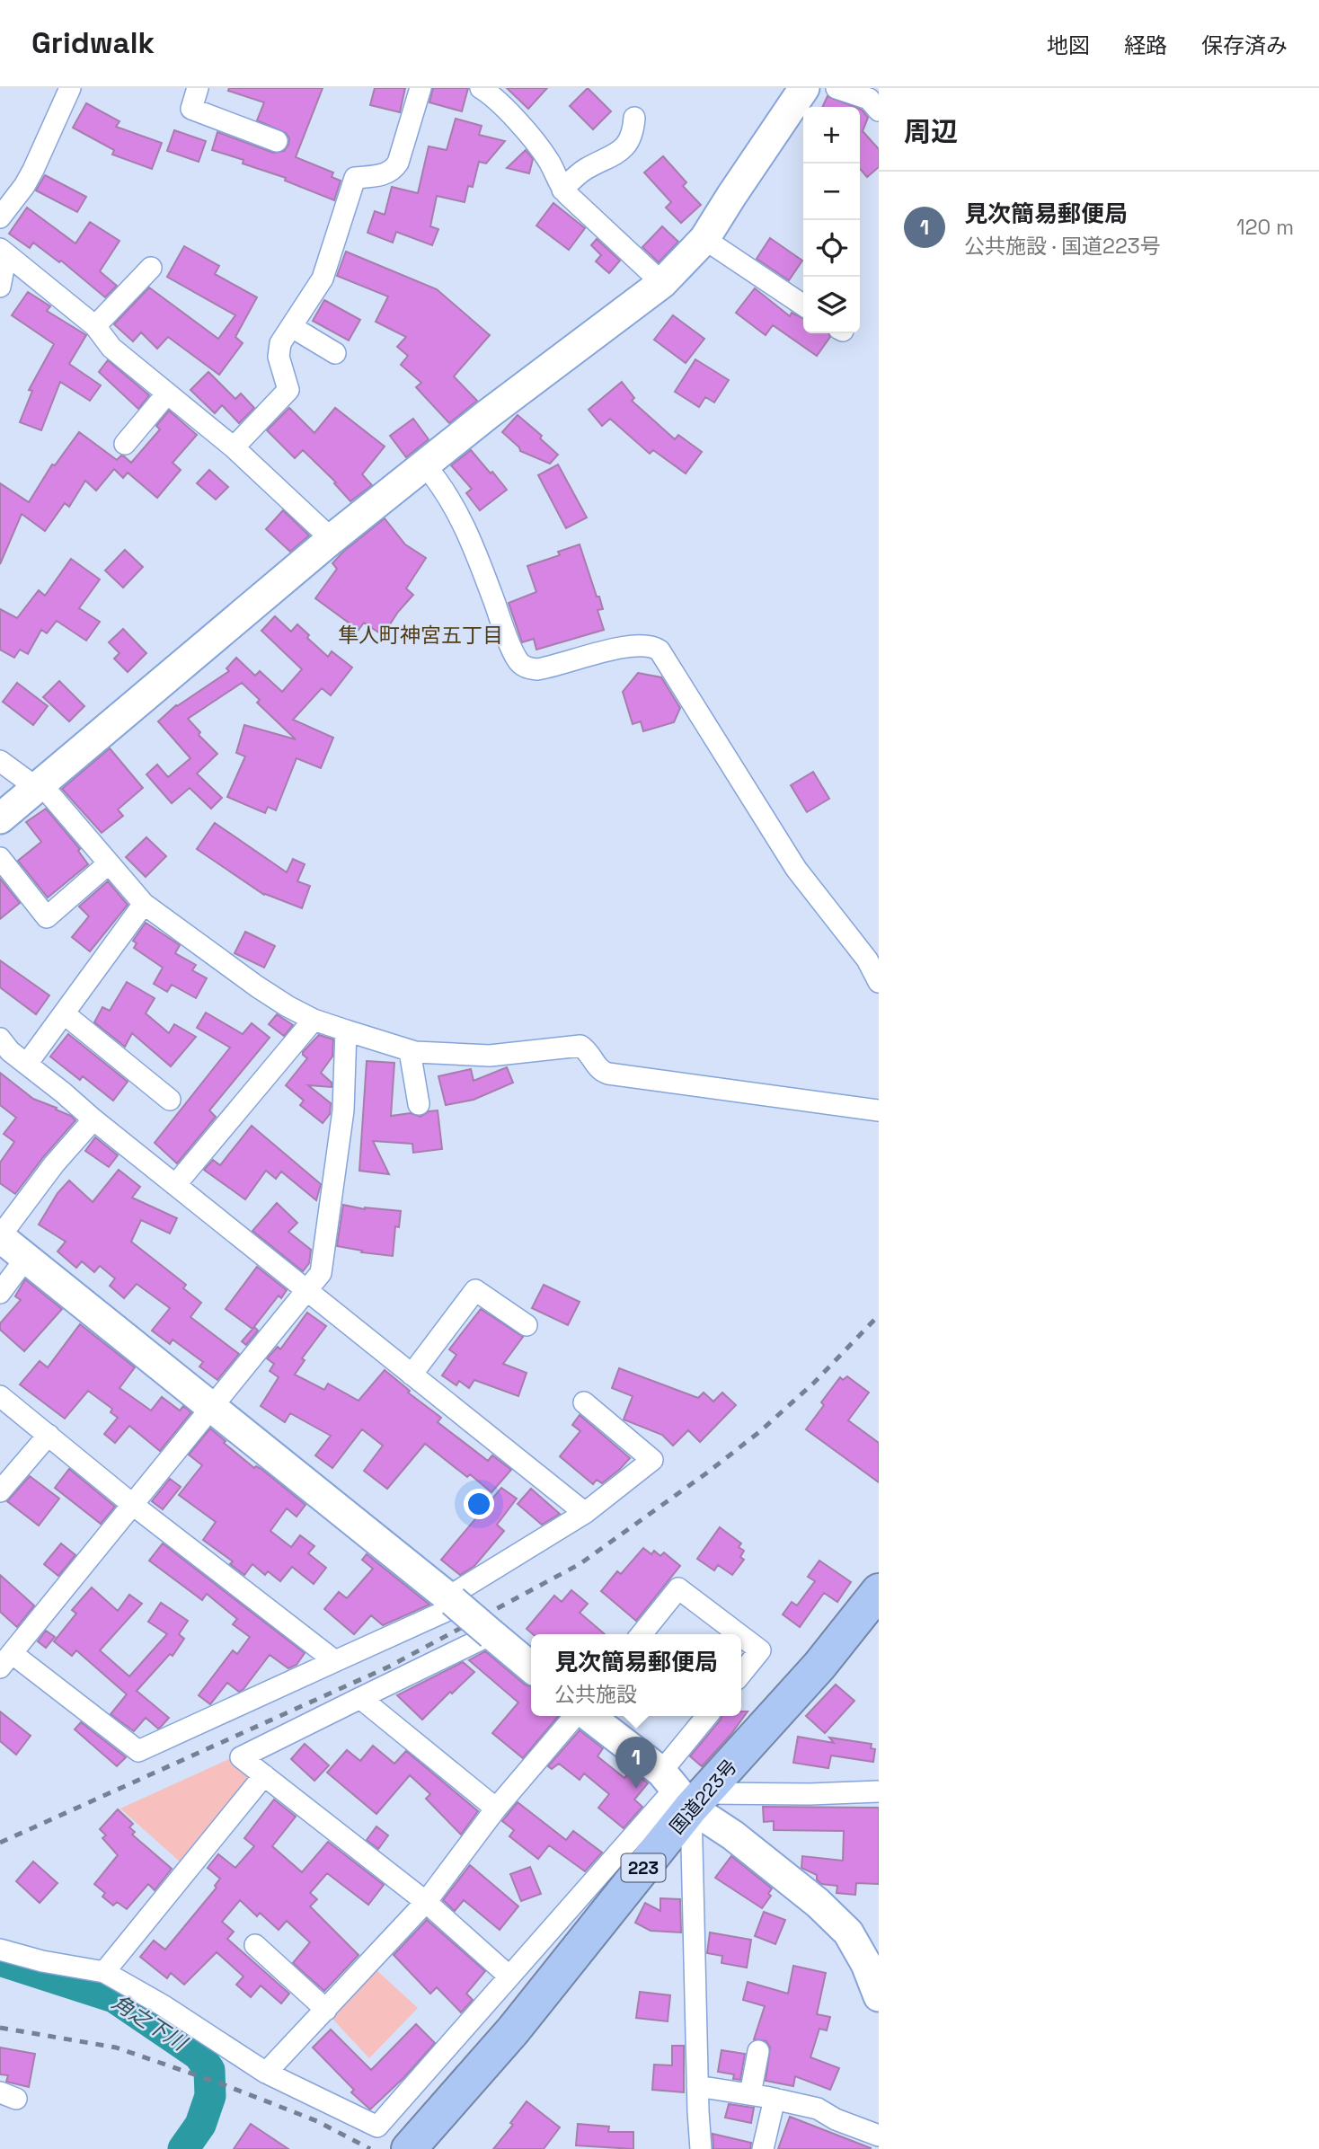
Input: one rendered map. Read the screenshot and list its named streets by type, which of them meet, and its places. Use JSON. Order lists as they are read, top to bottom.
{
  "streets": {
    "highway": ["国道223号", "223"]
  },
  "districts": ["隼人町神宮五丁目"],
  "water": ["角之下川"],
  "page": {
    "header": "Gridwalk",
    "nav": ["地図", "経路", "保存済み"],
    "heading": "周辺",
    "map_buttons": ["+", "−"],
    "list": [
      {
        "mark": "1",
        "name": "見次簡易郵便局",
        "note": "公共施設 · 国道223号",
        "value": "120 m"
      }
    ],
    "popup": ["見次簡易郵便局", "公共施設"],
    "pins": "1"
  }
}
